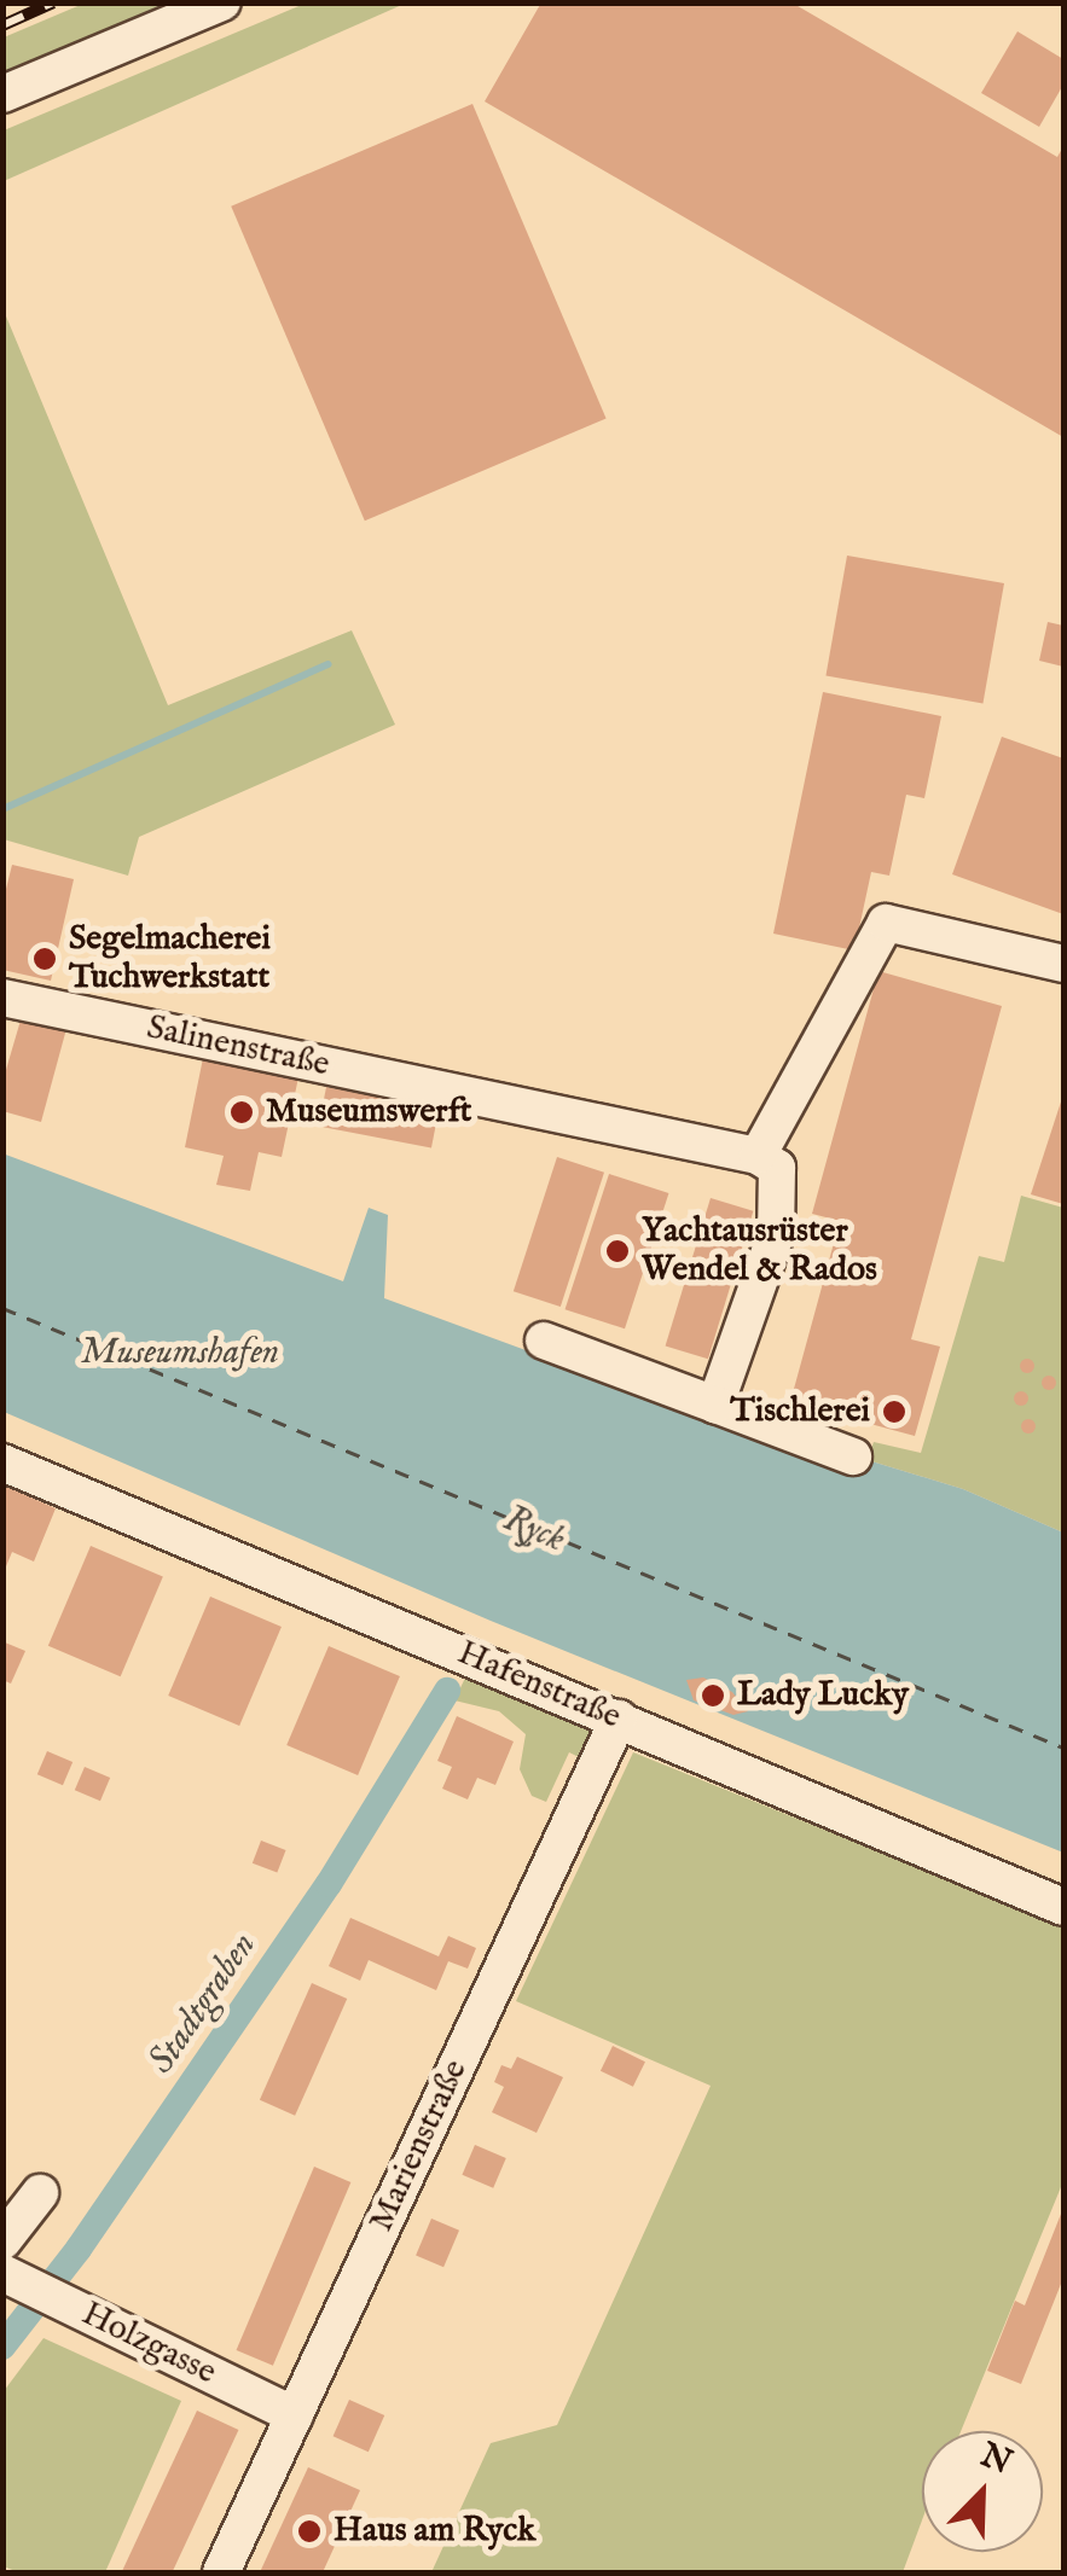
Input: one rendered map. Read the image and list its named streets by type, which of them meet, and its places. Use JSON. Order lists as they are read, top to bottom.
{
  "streets": {
    "street": [
      "Salinenstraße",
      "Hafenstraße",
      "Marienstraße",
      "Holzgasse"
    ]
  },
  "crossings": [
    ["Hafenstraße", "Marienstraße"],
    ["Marienstraße", "Holzgasse"]
  ],
  "water": ["Museumshafen", "Ryck", "Stadtgraben"],
  "places": [
    "Segelmacherei Tuchwerkstatt",
    "Museumswerft",
    "Yachtausrüster Wendel & Rados",
    "Tischlerei",
    "Lady Lucky",
    "Haus am Ryck"
  ],
  "north": "top right"
}
